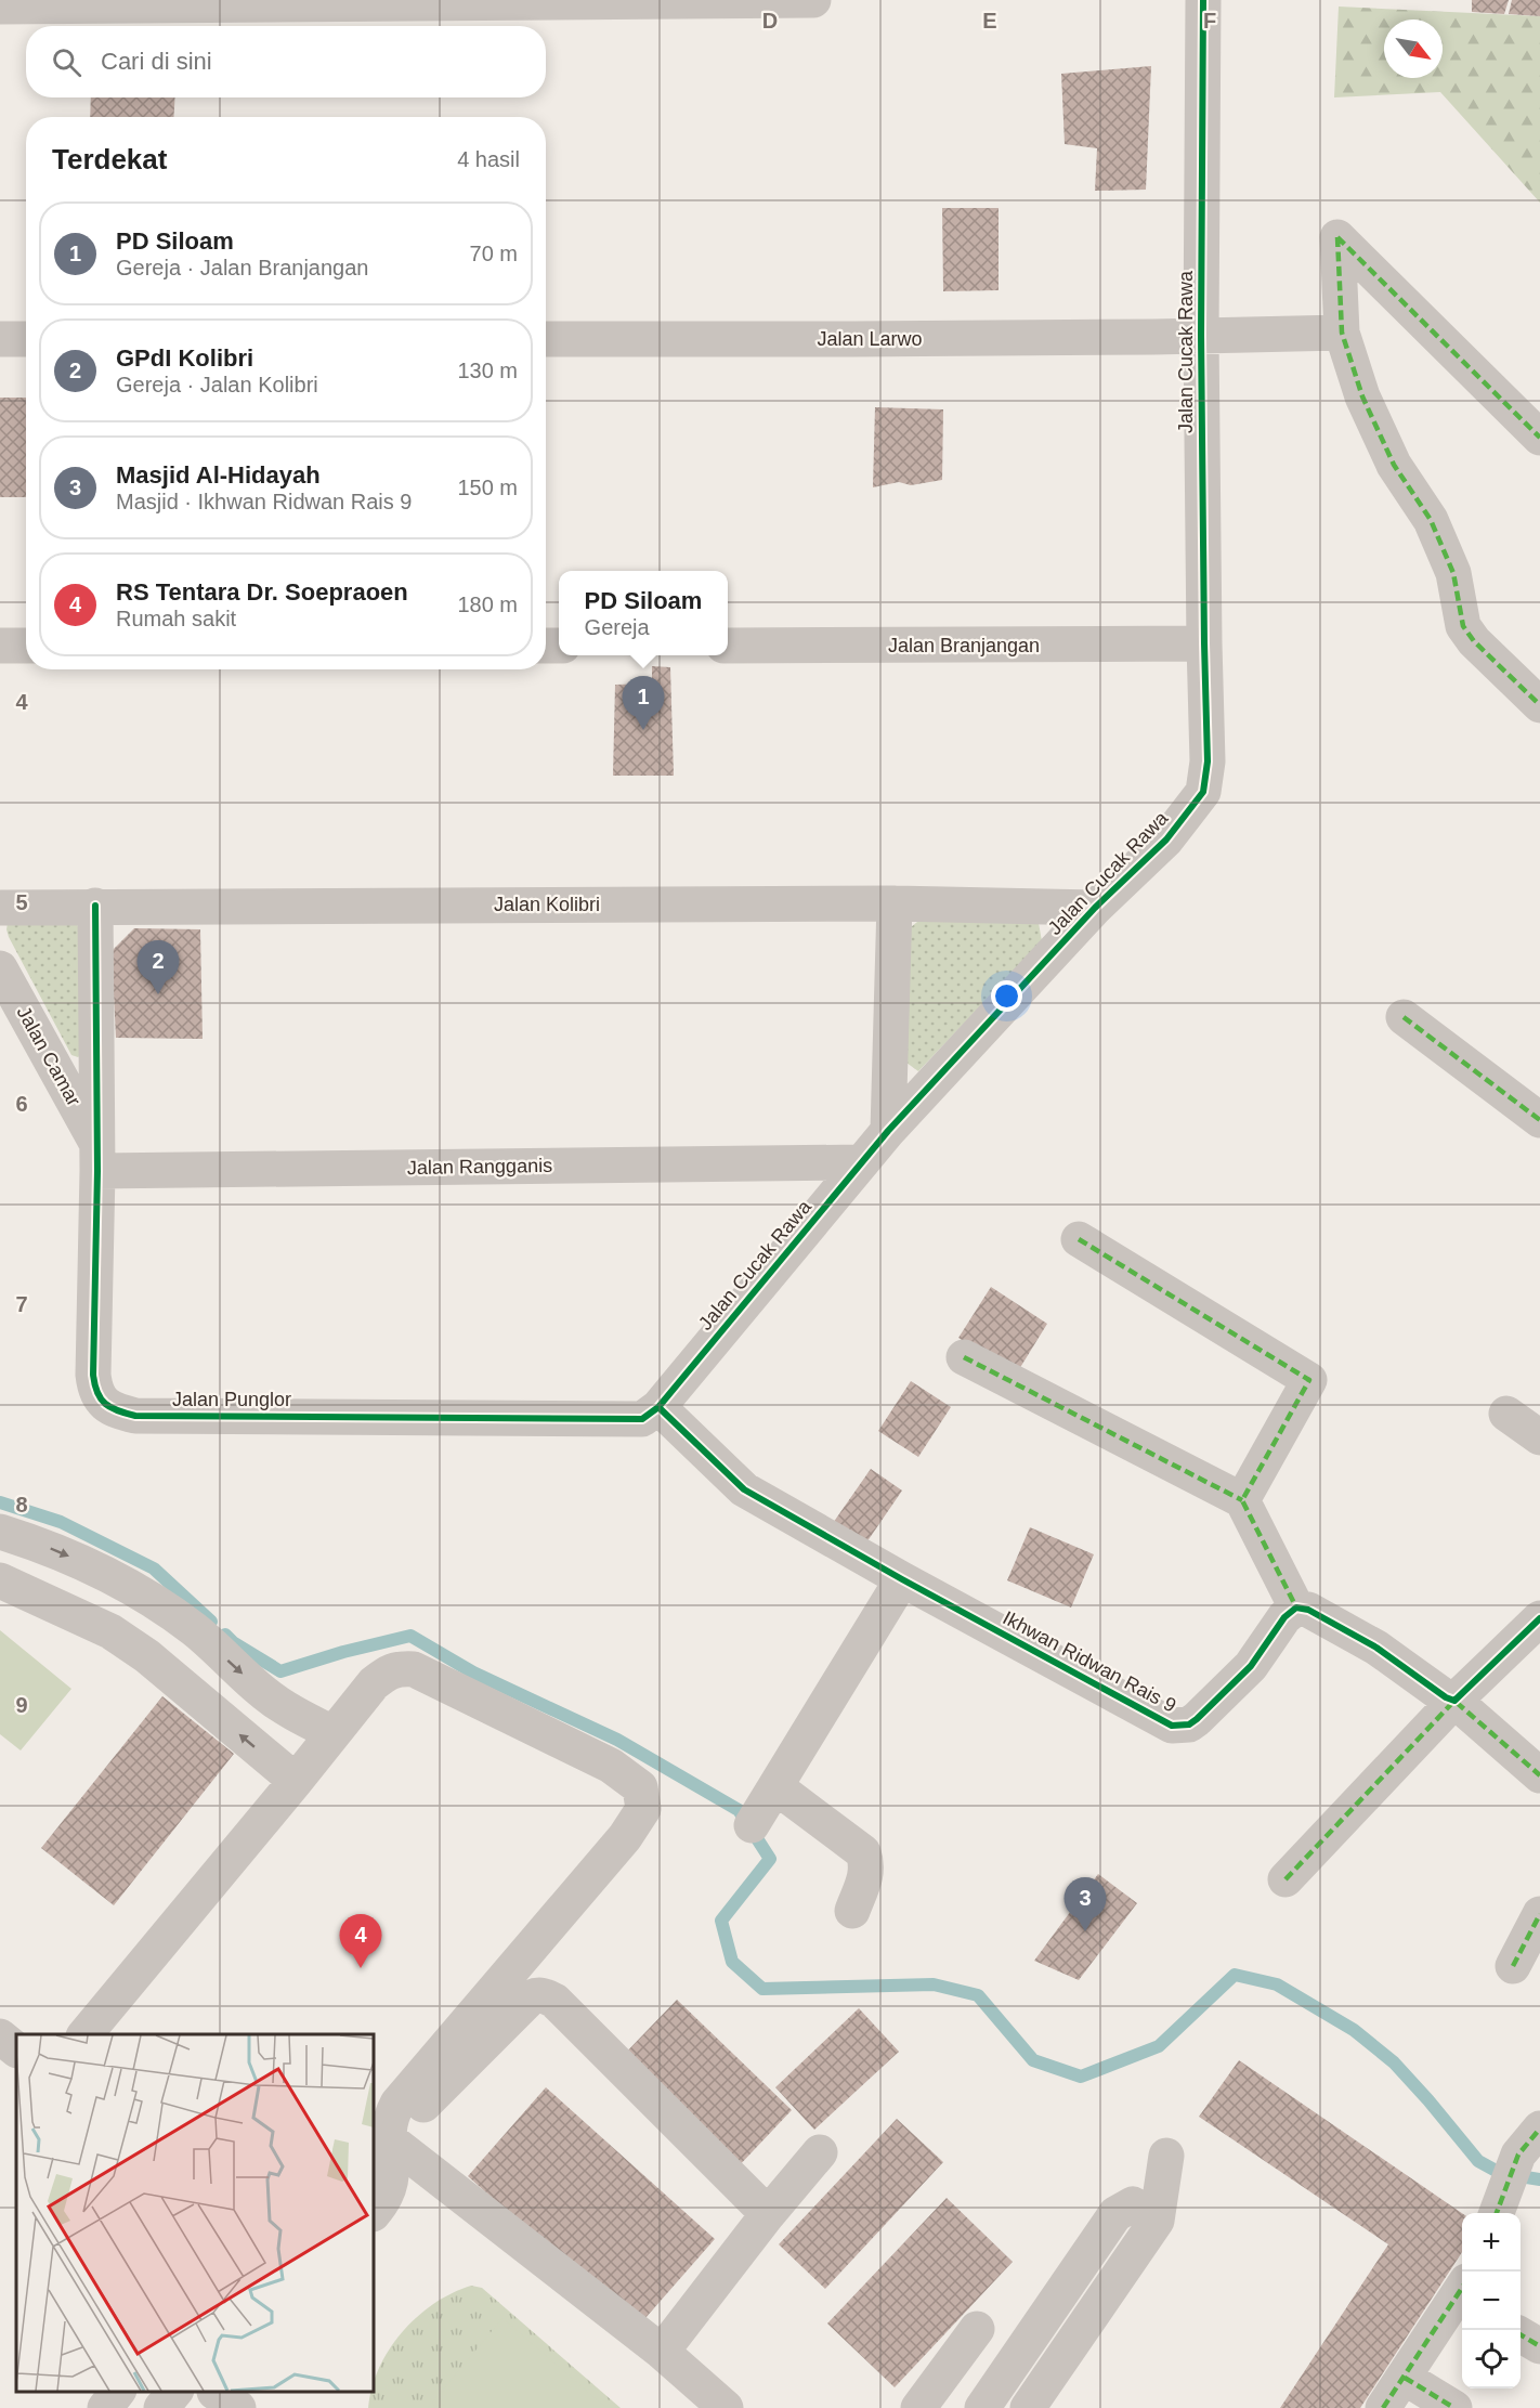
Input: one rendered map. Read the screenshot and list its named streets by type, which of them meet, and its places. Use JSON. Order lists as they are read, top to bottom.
{
  "streets": {
    "street": [
      "Jalan Larwo",
      "Jalan Cucak Rawa",
      "Jalan Branjangan",
      "Jalan Kolibri",
      "Jalan Camar",
      "Jalan Rangganis",
      "Jalan Punglor",
      "Ikhwan Ridwan Rais 9"
    ]
  },
  "crossings": [
    ["Jalan Larwo", "Jalan Cucak Rawa"],
    ["Jalan Cucak Rawa", "Jalan Branjangan"],
    ["Jalan Cucak Rawa", "Jalan Kolibri"],
    ["Jalan Cucak Rawa", "Jalan Rangganis"],
    ["Jalan Cucak Rawa", "Jalan Punglor"],
    ["Jalan Cucak Rawa", "Ikhwan Ridwan Rais 9"],
    ["Jalan Kolibri", "Jalan Punglor"],
    ["Jalan Camar", "Jalan Rangganis"],
    ["Jalan Camar", "Jalan Punglor"],
    ["Jalan Rangganis", "Jalan Punglor"]
  ],
  "north": "bottom right",
  "page": {
    "search": "Cari di sini",
    "heading": ["Terdekat", "4 hasil"],
    "list": [
      {
        "mark": "1",
        "name": "PD Siloam",
        "note": "Gereja · Jalan Branjangan",
        "value": "70 m"
      },
      {
        "mark": "2",
        "name": "GPdI Kolibri",
        "note": "Gereja · Jalan Kolibri",
        "value": "130 m"
      },
      {
        "mark": "3",
        "name": "Masjid Al-Hidayah",
        "note": "Masjid · Ikhwan Ridwan Rais 9",
        "value": "150 m"
      },
      {
        "mark": "4",
        "name": "RS Tentara Dr. Soepraoen",
        "note": "Rumah sakit",
        "value": "180 m"
      }
    ],
    "popup": ["PD Siloam", "Gereja"],
    "pins": [
      "1",
      "2",
      "3",
      "4"
    ],
    "map_buttons": ["+", "−"]
  },
  "grid": {
    "columns": ["D", "E", "F"],
    "rows": [
      "4",
      "5",
      "6",
      "7",
      "8",
      "9"
    ]
  }
}
